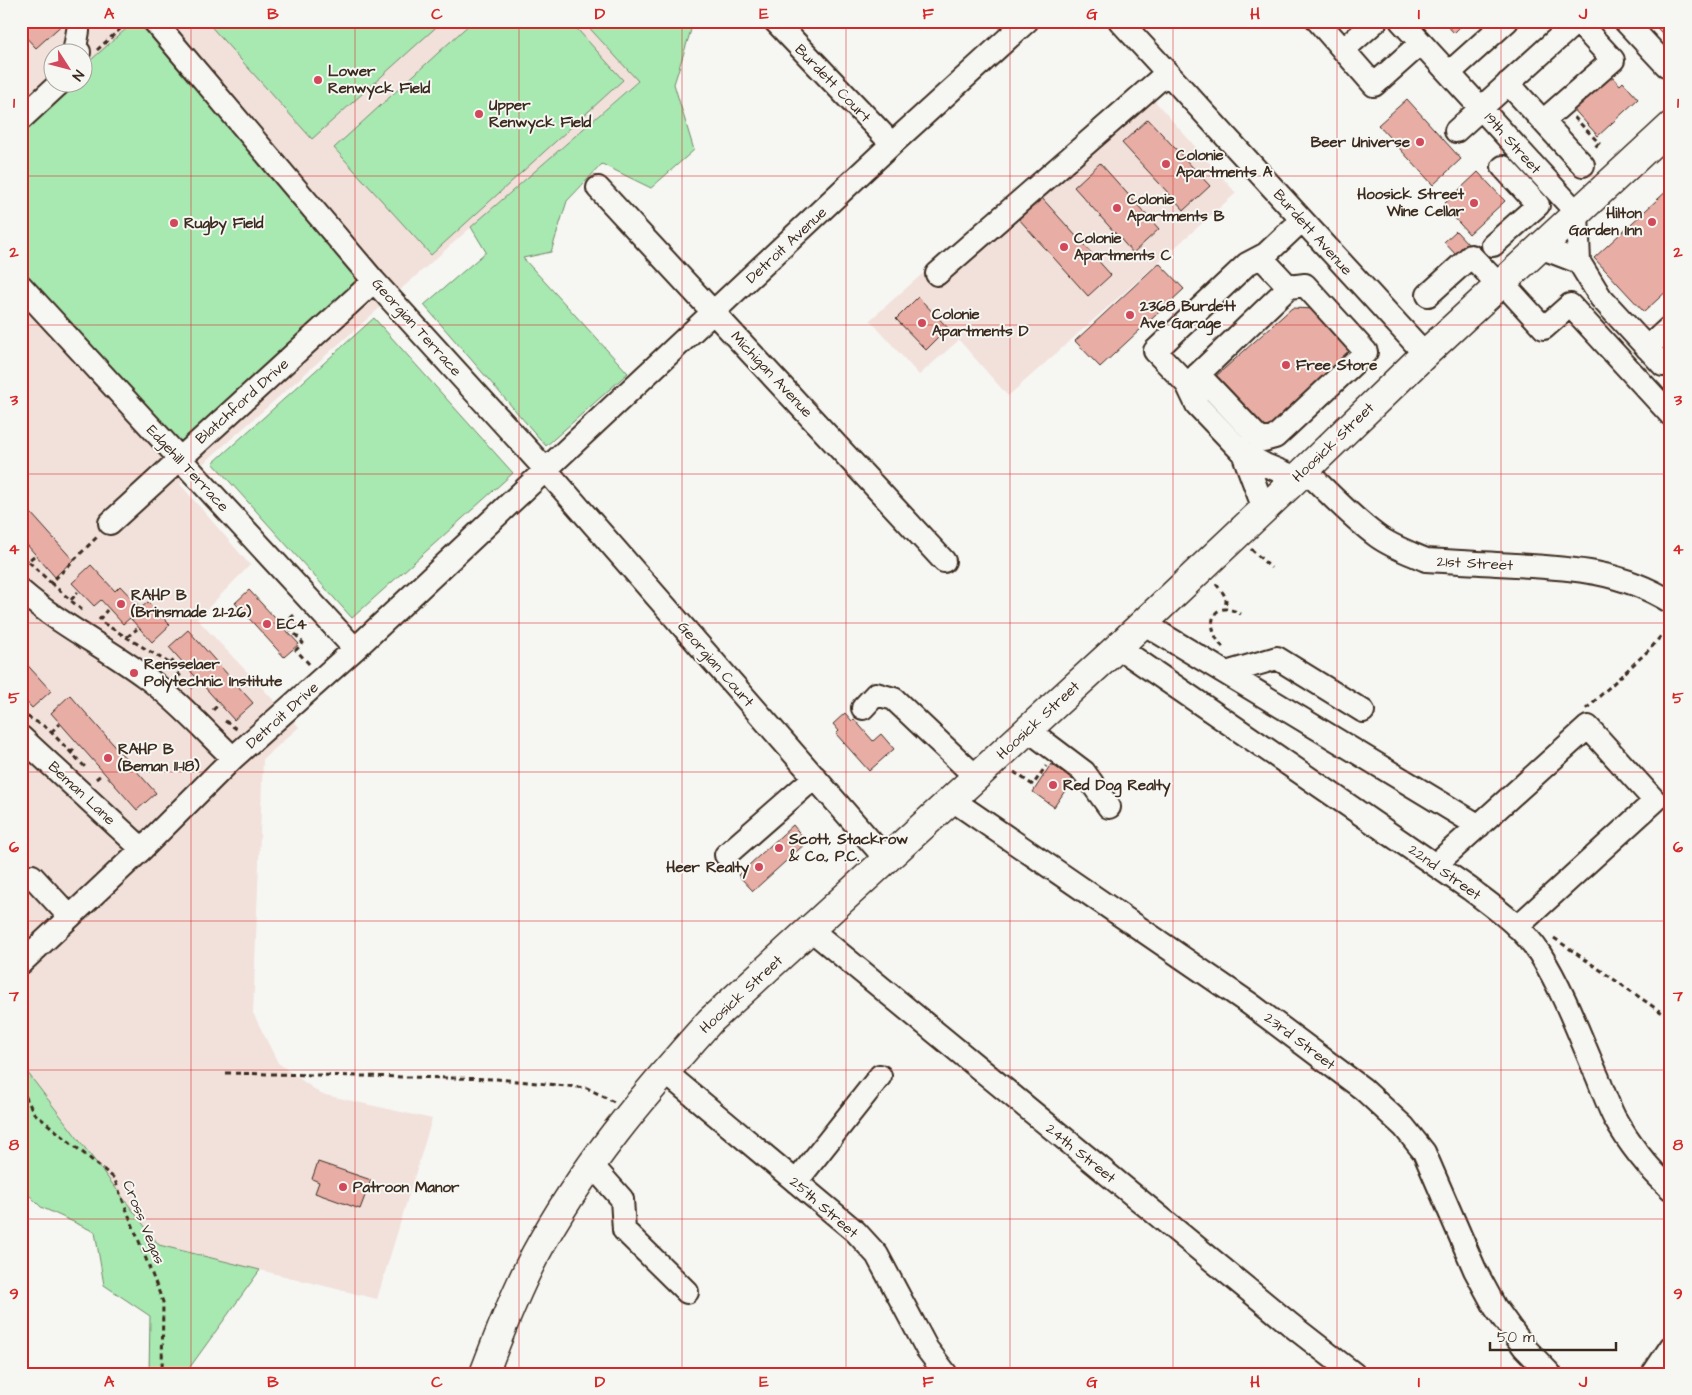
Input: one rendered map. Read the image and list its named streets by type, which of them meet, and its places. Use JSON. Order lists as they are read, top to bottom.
{
  "streets": {
    "highway": ["Hoosick Street"],
    "street": [
      "Burdett Court",
      "19th Street",
      "Burdett Avenue",
      "Detroit Avenue",
      "Georgian Terrace",
      "Michigan Avenue",
      "Blatchford Drive",
      "Edgehill Terrace",
      "21st Street",
      "Georgian Court",
      "Detroit Drive",
      "Beman Lane",
      "22nd Street",
      "23rd Street",
      "24th Street",
      "25th Street"
    ],
    "path": ["Cross Vegas"]
  },
  "crossings": [
    ["Burdett Court", "Detroit Avenue"],
    ["19th Street", "Hoosick Street"],
    ["Burdett Avenue", "Hoosick Street"],
    ["Detroit Avenue", "Georgian Terrace"],
    ["Detroit Avenue", "Michigan Avenue"],
    ["Detroit Avenue", "Georgian Court"],
    ["Detroit Avenue", "Detroit Drive"],
    ["Georgian Terrace", "Blatchford Drive"],
    ["Georgian Terrace", "Georgian Court"],
    ["Georgian Terrace", "Detroit Drive"],
    ["Blatchford Drive", "Edgehill Terrace"],
    ["Hoosick Street", "21st Street"],
    ["Hoosick Street", "Georgian Court"],
    ["Hoosick Street", "22nd Street"],
    ["Hoosick Street", "23rd Street"],
    ["Hoosick Street", "24th Street"],
    ["Hoosick Street", "25th Street"],
    ["Edgehill Terrace", "Detroit Drive"],
    ["Georgian Court", "Detroit Drive"],
    ["Detroit Drive", "Beman Lane"]
  ],
  "places": [
    "Lower Renwyck Field",
    "Upper Renwyck Field",
    "Beer Universe",
    "Colonie Apartments A",
    "Hoosick Street Wine Cellar",
    "Colonie Apartments B",
    "Hilton Garden Inn",
    "Rugby Field",
    "Colonie Apartments C",
    "2368 Burdett Ave Garage",
    "Colonie Apartments D",
    "Free Store",
    "RAHP B (Brinsmade 21-26)",
    "EC4",
    "Rensselaer Polytechnic Institute",
    "RAHP B (Beman 11-18)",
    "Red Dog Realty",
    "Scott, Stackrow & Co., P.C.",
    "Heer Realty",
    "Patroon Manor"
  ],
  "scale_bar": "50 m",
  "north": "bottom right",
  "grid": {
    "columns": [
      "A",
      "B",
      "C",
      "D",
      "E",
      "F",
      "G",
      "H",
      "I",
      "J"
    ],
    "rows": [
      "1",
      "2",
      "3",
      "4",
      "5",
      "6",
      "7",
      "8",
      "9"
    ]
  }
}
